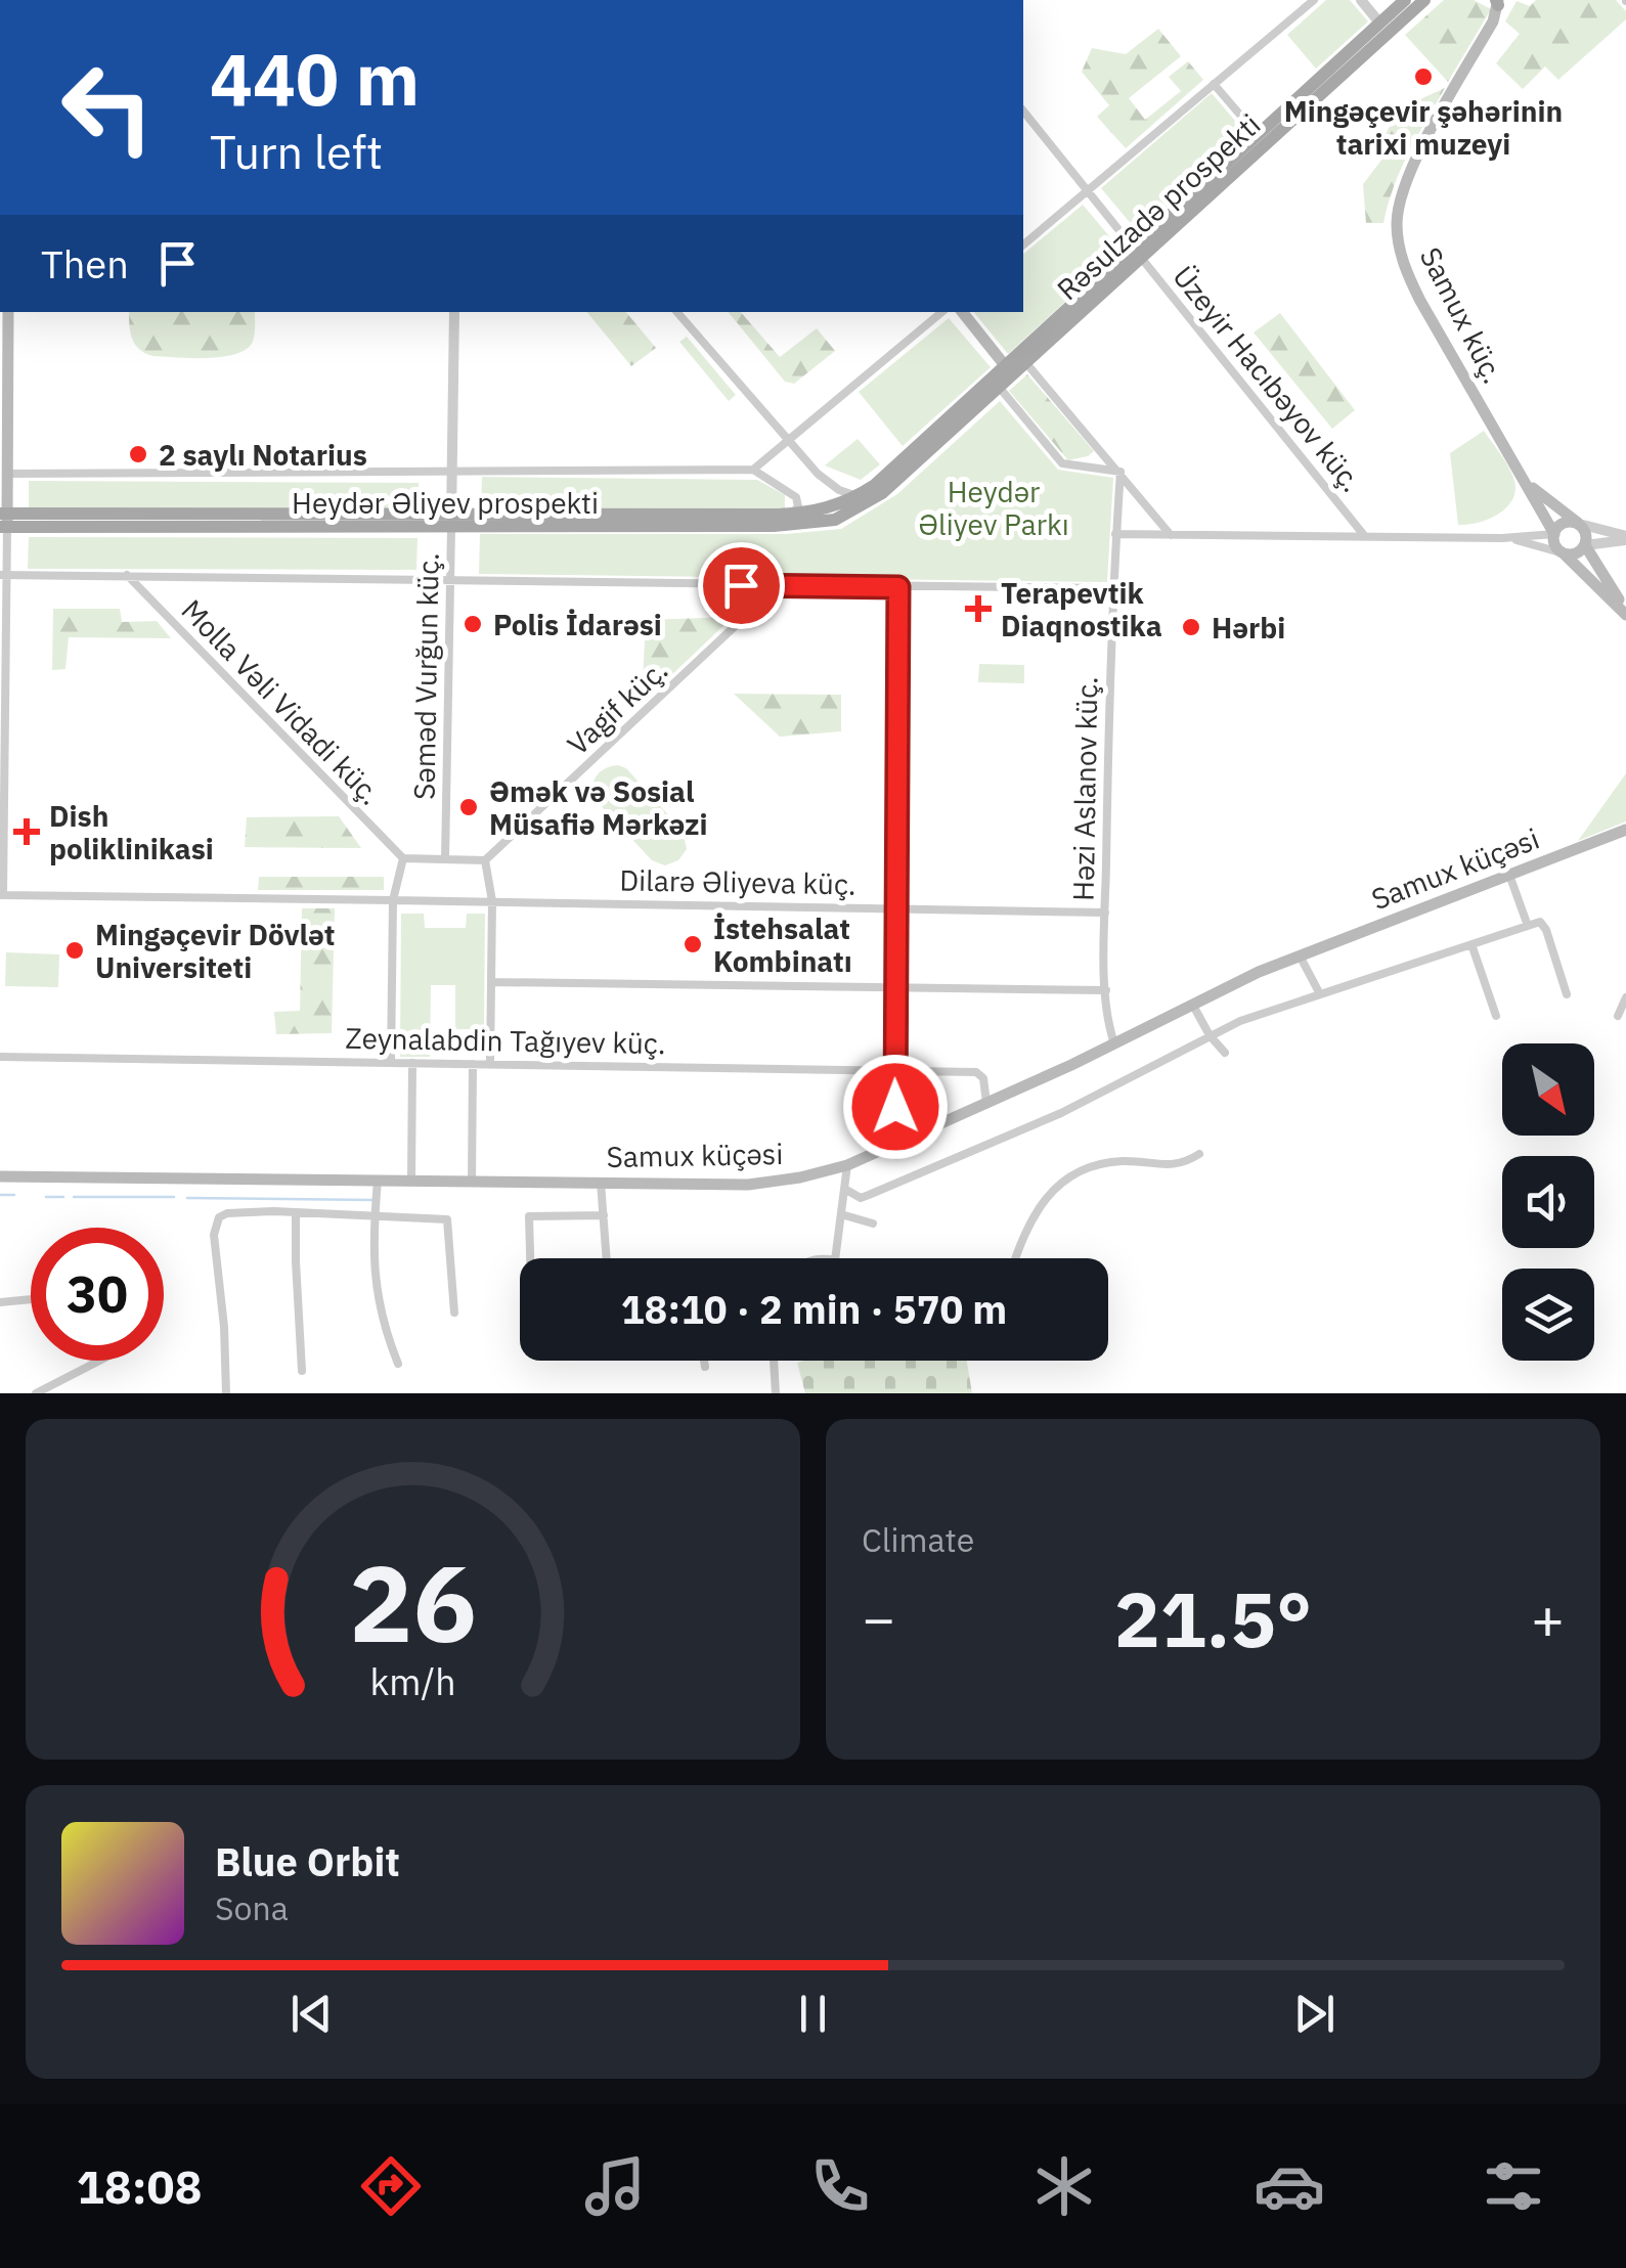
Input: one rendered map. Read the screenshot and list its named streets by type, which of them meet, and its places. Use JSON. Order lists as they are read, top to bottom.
{
  "streets": {
    "main road": [
      "Rəsulzadə prospekti",
      "Samux küç.",
      "Heydər Əliyev prospekti",
      "Samux küçəsi"
    ],
    "street": [
      "Üzeyir Hacıbəyov küç.",
      "Səməd Vurğun küç.",
      "Molla Vəli Vidadi küç.",
      "Vagif küç.",
      "Həzi Aslanov küç.",
      "Dilarə Əliyeva küç.",
      "Zeynalabdin Tağıyev küç."
    ]
  },
  "crossings": [
    ["Rəsulzadə prospekti", "Üzeyir Hacıbəyov küç."],
    ["Rəsulzadə prospekti", "Heydər Əliyev prospekti"],
    ["Heydər Əliyev prospekti", "Səməd Vurğun küç."],
    ["Həzi Aslanov küç.", "Samux küçəsi"],
    ["Həzi Aslanov küç.", "Dilarə Əliyeva küç."],
    ["Samux küçəsi", "Zeynalabdin Tağıyev küç."]
  ],
  "parks": ["Heydər Əliyev Parkı"],
  "places": {
    "other": [
      "Mingəçevir şəhərinin tarixi muzeyi",
      "2 saylı Notarius",
      "Polis İdarəsi",
      "Hərbi",
      "Əmək və Sosial Müsafiə Mərkəzi",
      "İstehsalat Kombinatı",
      "Mingəçevir Dövlət Universiteti"
    ],
    "health": ["Terapevtik Diaqnostika", "Dish poliklinikasi"]
  },
  "north": "bottom right",
  "page": {
    "turn": ["440 m", "Turn left"],
    "then": "Then",
    "limit": "30",
    "trip": "18:10 · 2 min · 570 m",
    "tile": "Climate",
    "heat": ["−", "21.5°", "+"],
    "song": ["Blue Orbit", "Sona"],
    "tabs": "18:08",
    "gauge": ["26", "km/h"]
  }
}
